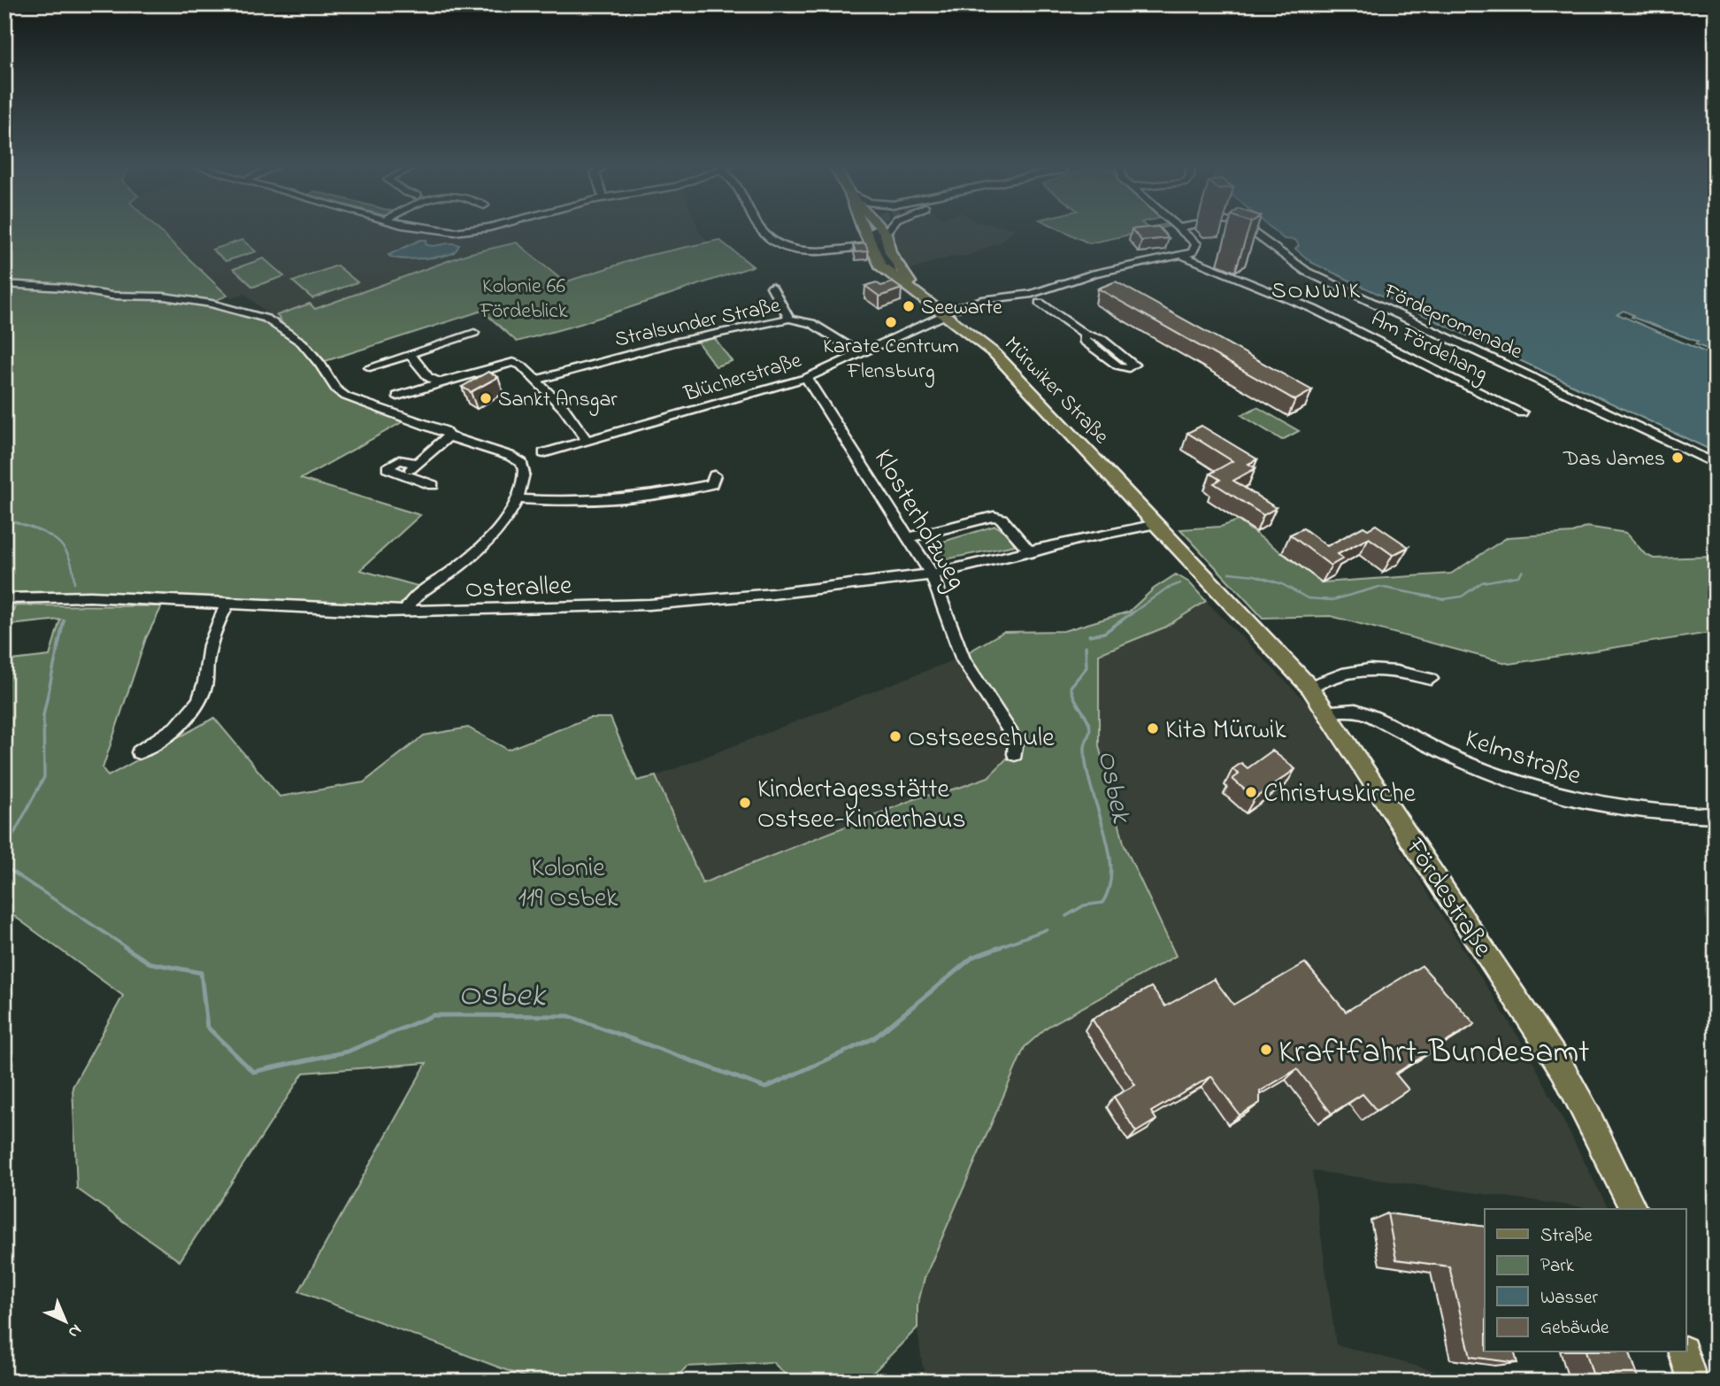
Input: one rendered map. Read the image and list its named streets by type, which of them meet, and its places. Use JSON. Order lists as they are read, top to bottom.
{
  "streets": {
    "main road": ["Mürwiker Straße", "Fördestraße"],
    "street": [
      "Fördepromenade",
      "Stralsunder Straße",
      "Am Fördehang",
      "Blücherstraße",
      "Klosterholzweg",
      "Osterallee",
      "Kelmstraße"
    ]
  },
  "crossings": [
    ["Stralsunder Straße", "Blücherstraße"],
    ["Am Fördehang", "Blücherstraße"],
    ["Blücherstraße", "Mürwiker Straße"],
    ["Blücherstraße", "Klosterholzweg"],
    ["Mürwiker Straße", "Osterallee"],
    ["Mürwiker Straße", "Fördestraße"],
    ["Klosterholzweg", "Osterallee"],
    ["Osterallee", "Fördestraße"],
    ["Kelmstraße", "Fördestraße"]
  ],
  "districts": ["SONWIK"],
  "water": ["Osbek"],
  "parks": ["Kolonie 66 Fördeblick", "Kolonie 119 Osbek"],
  "places": [
    "Seewarte",
    "Karate Centrum Flensburg",
    "Sankt Ansgar",
    "Das James",
    "Kita Mürwik",
    "Ostseeschule",
    "Christuskirche",
    "Kindertagesstätte Ostsee-Kinderhaus",
    "Kraftfahrt-Bundesamt"
  ],
  "legend": [
    "Straße",
    "Park",
    "Wasser",
    "Gebäude"
  ],
  "north": "bottom right"
}
